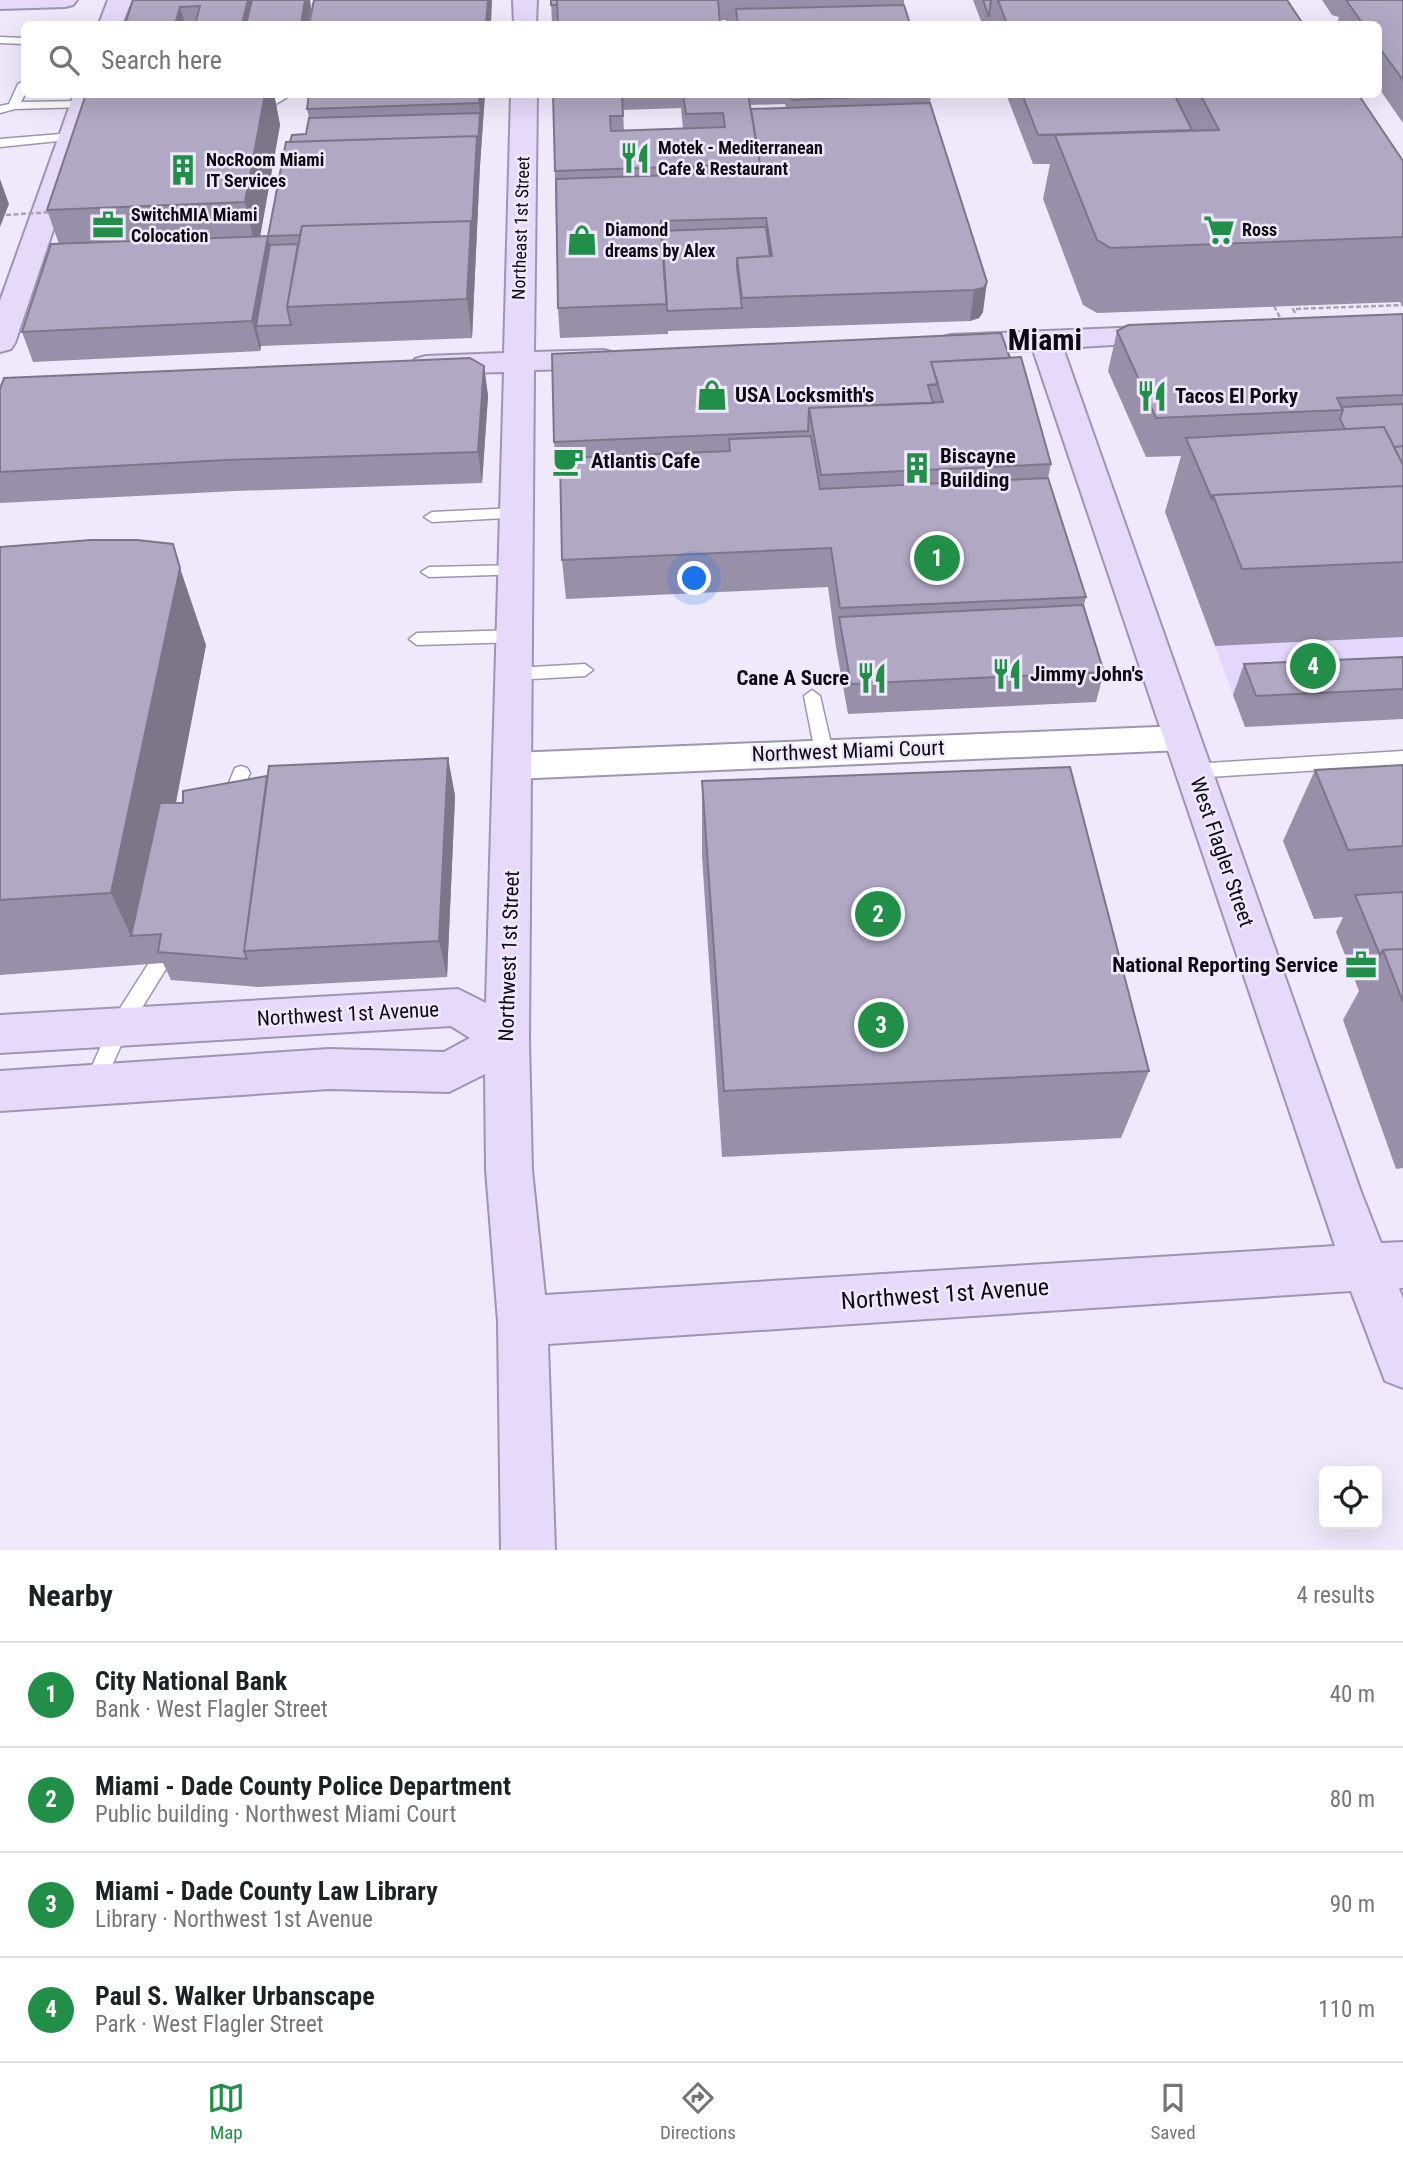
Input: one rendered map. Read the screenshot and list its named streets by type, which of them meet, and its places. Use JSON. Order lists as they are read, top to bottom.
{
  "streets": {
    "main road": [
      "Northeast 1st Street",
      "West Flagler Street",
      "Northwest 1st Street",
      "Northwest 1st Avenue"
    ],
    "street": ["Northwest Miami Court"]
  },
  "crossings": [
    ["Northeast 1st Street", "Northwest 1st Street"],
    ["Northwest Miami Court", "West Flagler Street"],
    ["Northwest Miami Court", "Northwest 1st Street"],
    ["West Flagler Street", "Northwest 1st Avenue"],
    ["Northwest 1st Street", "Northwest 1st Avenue"]
  ],
  "districts": ["Miami"],
  "places": {
    "restaurant": [
      "Motek - Mediterranean Cafe & Restaurant",
      "Tacos El Porky",
      "Jimmy John's",
      "Cane A Sucre"
    ],
    "building": ["NocRoom Miami IT Services", "Biscayne Building"],
    "office": ["SwitchMIA Miami Colocation", "National Reporting Service"],
    "supermarket": ["Ross"],
    "shop": ["Diamond dreams by Alex", "USA Locksmith's"],
    "cafe": ["Atlantis Cafe"]
  },
  "page": {
    "search": "Search here",
    "pins": [
      "1",
      "4",
      "2",
      "3"
    ],
    "heading": ["Nearby", "4 results"],
    "list": [
      {
        "mark": "1",
        "name": "City National Bank",
        "note": "Bank · West Flagler Street",
        "value": "40 m"
      },
      {
        "mark": "2",
        "name": "Miami - Dade County Police Department",
        "note": "Public building · Northwest Miami Court",
        "value": "80 m"
      },
      {
        "mark": "3",
        "name": "Miami - Dade County Law Library",
        "note": "Library · Northwest 1st Avenue",
        "value": "90 m"
      },
      {
        "mark": "4",
        "name": "Paul S. Walker Urbanscape",
        "note": "Park · West Flagler Street",
        "value": "110 m"
      }
    ],
    "nav": ["Map", "Directions", "Saved"]
  }
}
